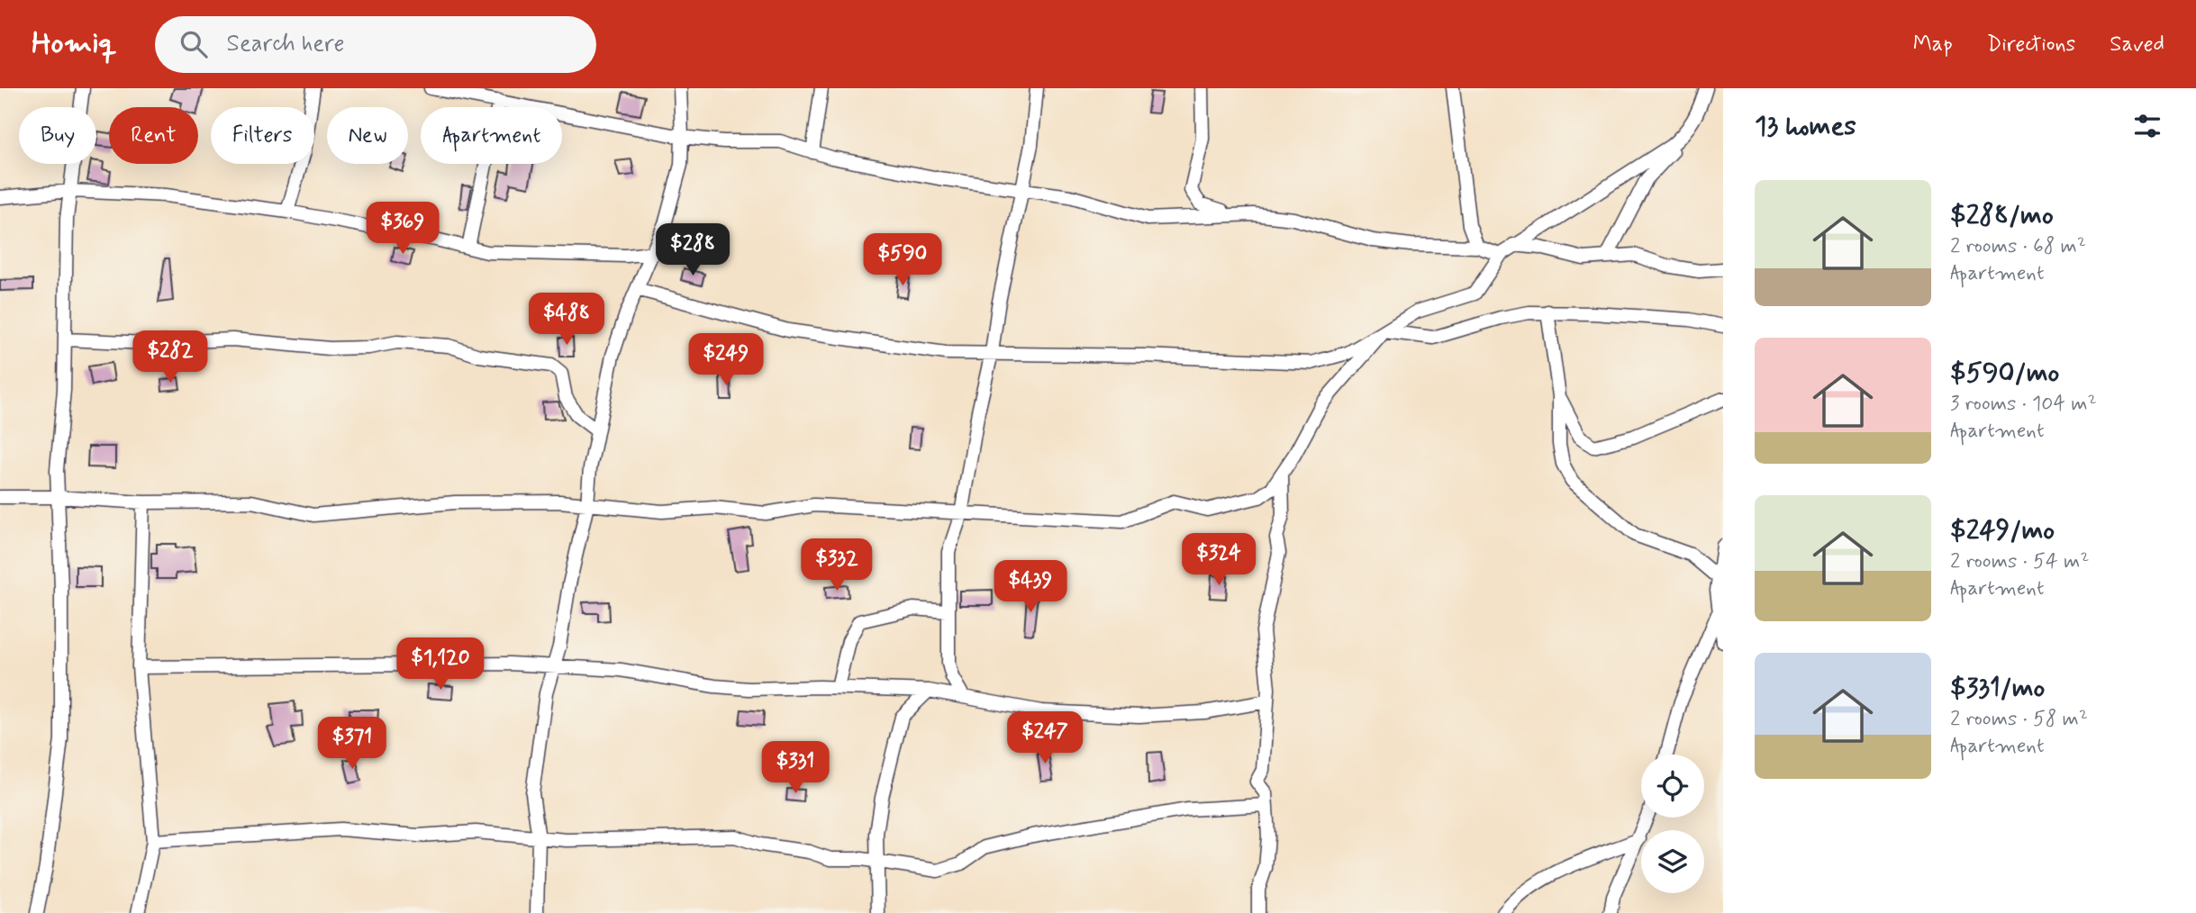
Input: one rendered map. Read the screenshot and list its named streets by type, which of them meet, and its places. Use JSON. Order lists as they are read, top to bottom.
{
  "page": {
    "header": "Homiq",
    "search": "Search here",
    "nav": ["Map", "Directions", "Saved"],
    "heading": "13 homes",
    "chip": [
      "Buy",
      "Rent",
      "Filters",
      "New",
      "Apartment"
    ],
    "list": [
      {
        "name": "$288/mo",
        "note": "2 rooms · 68 m² · Apartment"
      },
      {
        "name": "$590/mo",
        "note": "3 rooms · 104 m² · Apartment"
      },
      {
        "name": "$249/mo",
        "note": "2 rooms · 54 m² · Apartment"
      },
      {
        "name": "$331/mo",
        "note": "2 rooms · 58 m² · Apartment"
      }
    ],
    "price": [
      "$369",
      "$288",
      "$590",
      "$488",
      "$282",
      "$249",
      "$324",
      "$332",
      "$439",
      "$1,120",
      "$247",
      "$371",
      "$331"
    ]
  }
}
